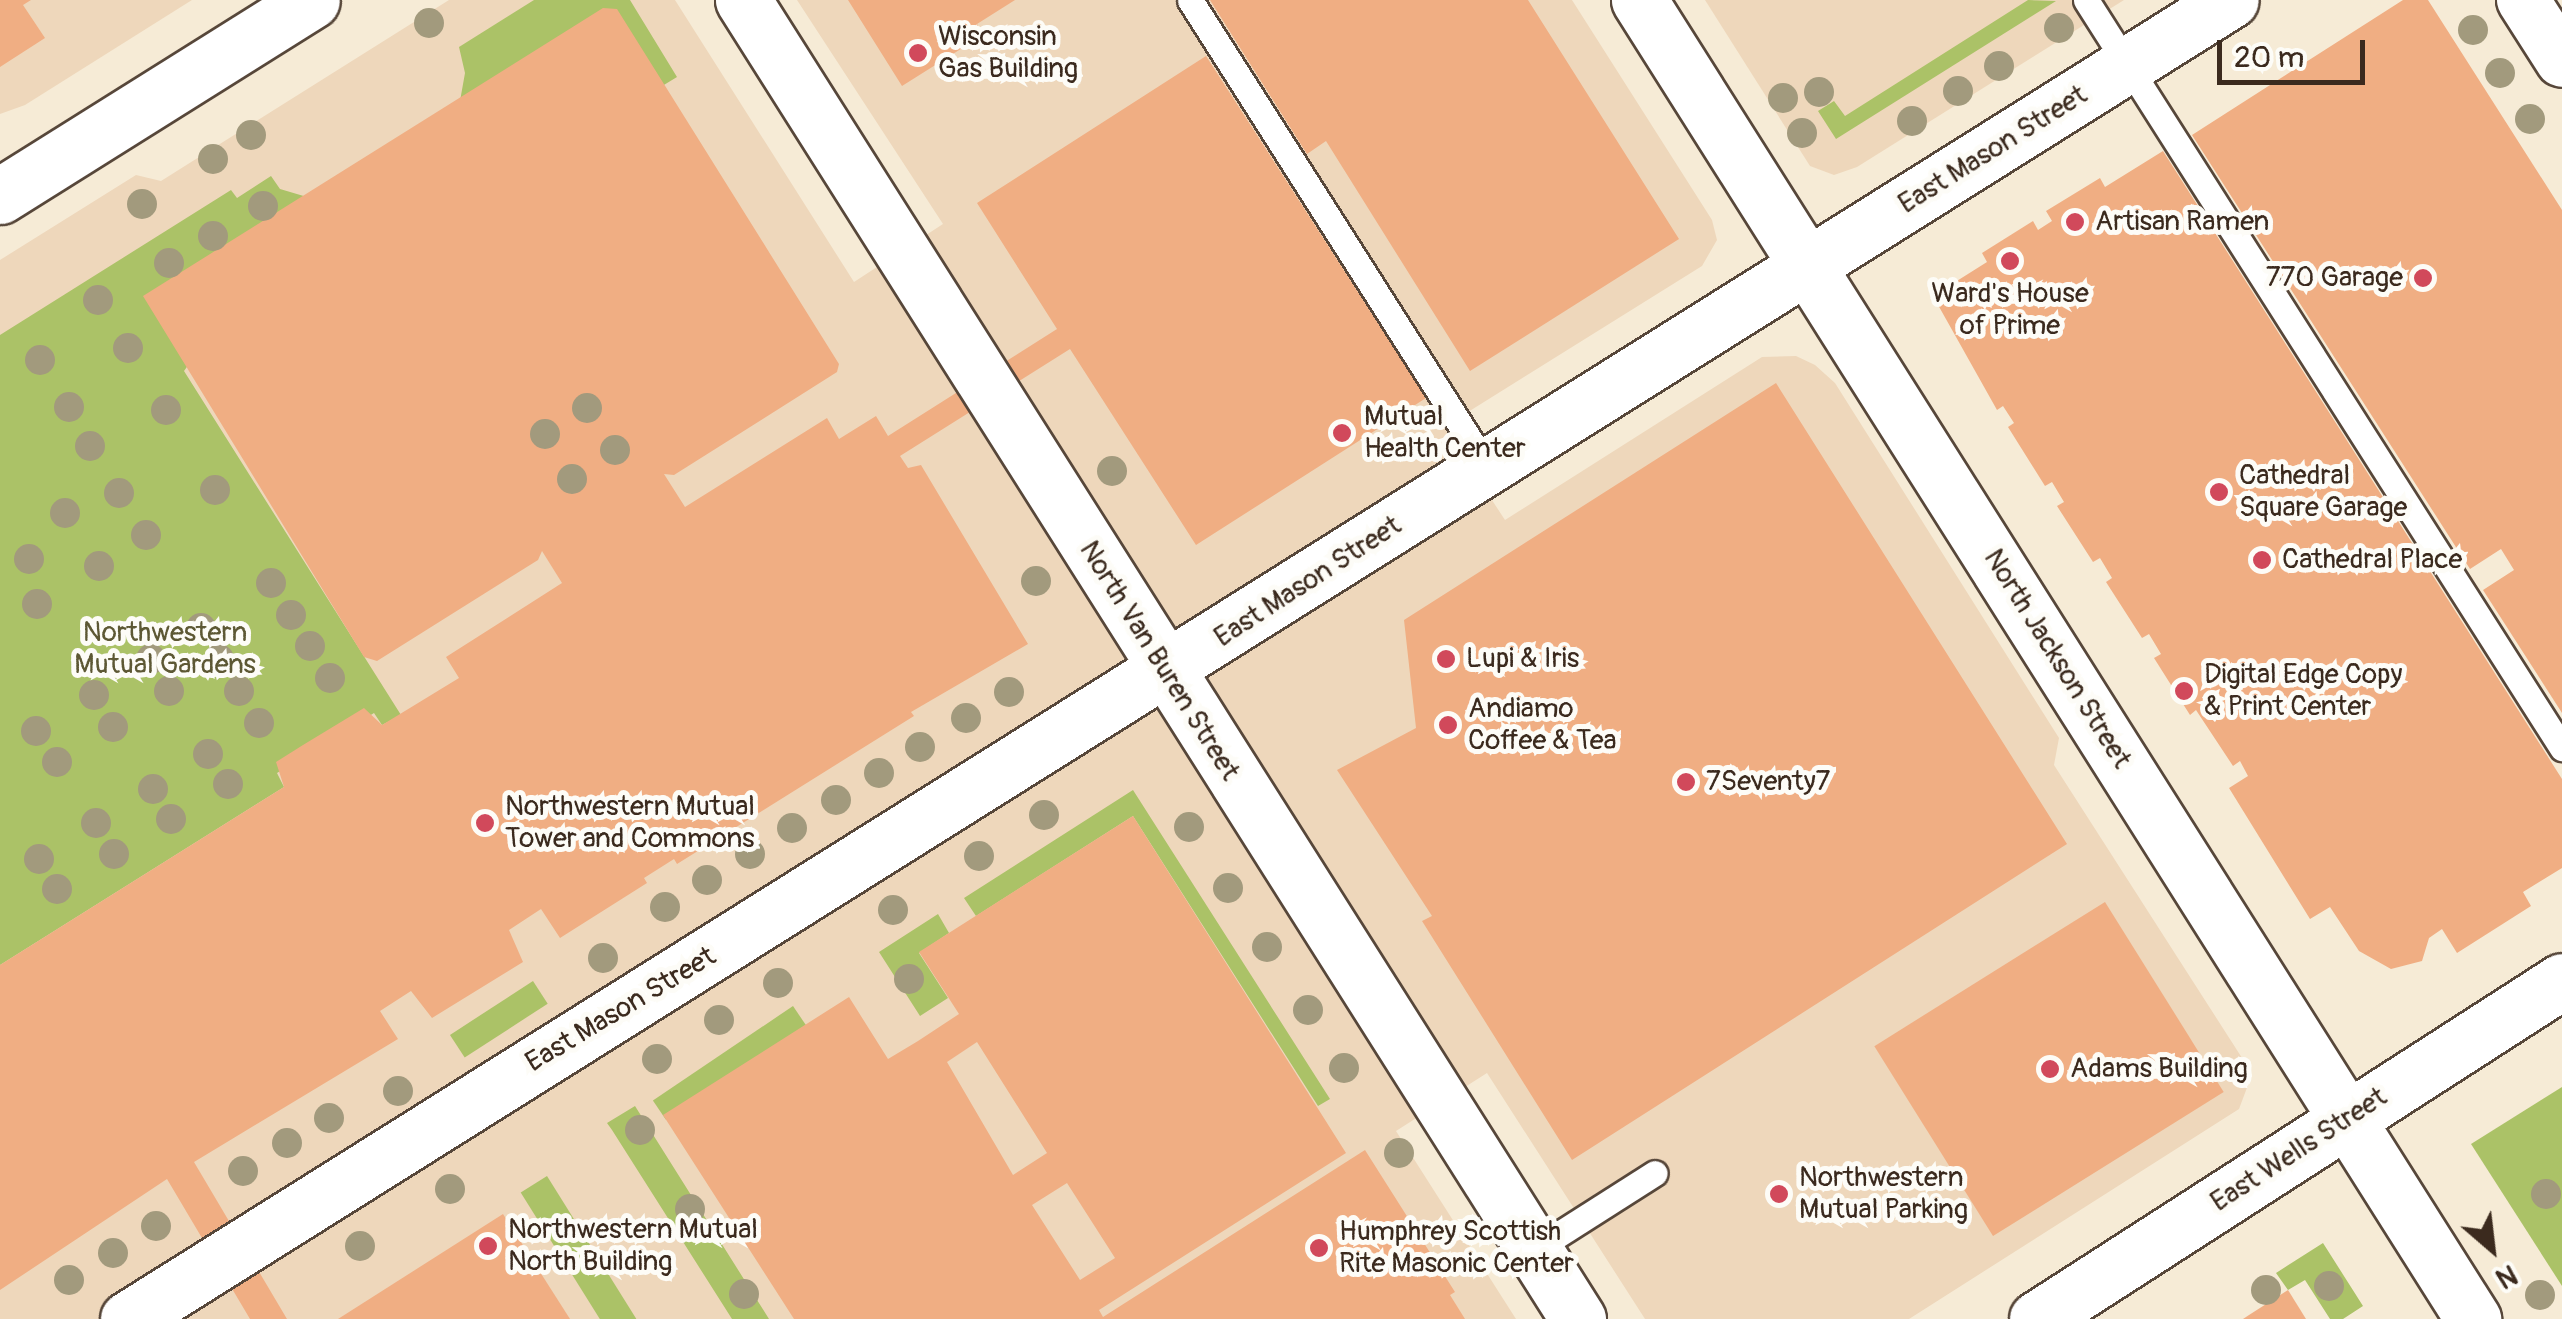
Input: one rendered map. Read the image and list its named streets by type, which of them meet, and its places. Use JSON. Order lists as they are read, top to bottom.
{
  "streets": {
    "main road": [
      "East Mason Street",
      "North Jackson Street",
      "North Van Buren Street",
      "East Wells Street"
    ]
  },
  "crossings": [
    ["East Mason Street", "North Jackson Street"],
    ["East Mason Street", "North Van Buren Street"],
    ["North Jackson Street", "East Wells Street"]
  ],
  "parks": ["Northwestern Mutual Gardens"],
  "places": [
    "Wisconsin Gas Building",
    "Artisan Ramen",
    "Ward's House of Prime",
    "770 Garage",
    "Mutual Health Center",
    "Cathedral Square Garage",
    "Cathedral Place",
    "Lupi & Iris",
    "Digital Edge Copy & Print Center",
    "Andiamo Coffee & Tea",
    "7Seventy7",
    "Northwestern Mutual Tower and Commons",
    "Adams Building",
    "Northwestern Mutual Parking",
    "Northwestern Mutual North Building",
    "Humphrey Scottish Rite Masonic Center"
  ],
  "scale_bar": "20 m",
  "north": "bottom right"
}
